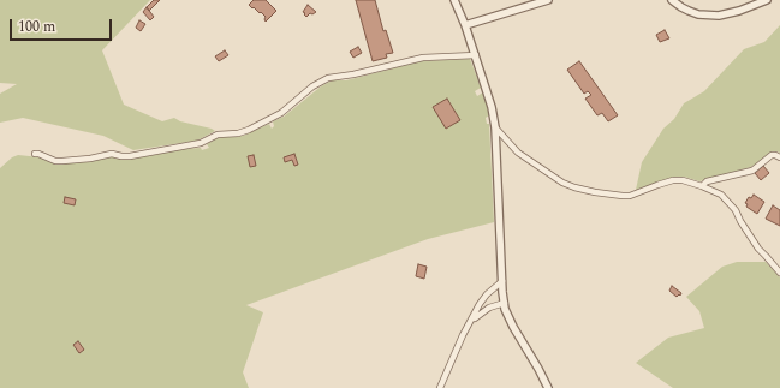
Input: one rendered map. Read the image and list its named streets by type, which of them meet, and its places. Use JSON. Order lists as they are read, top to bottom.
{
  "scale_bar": "100 m"
}
